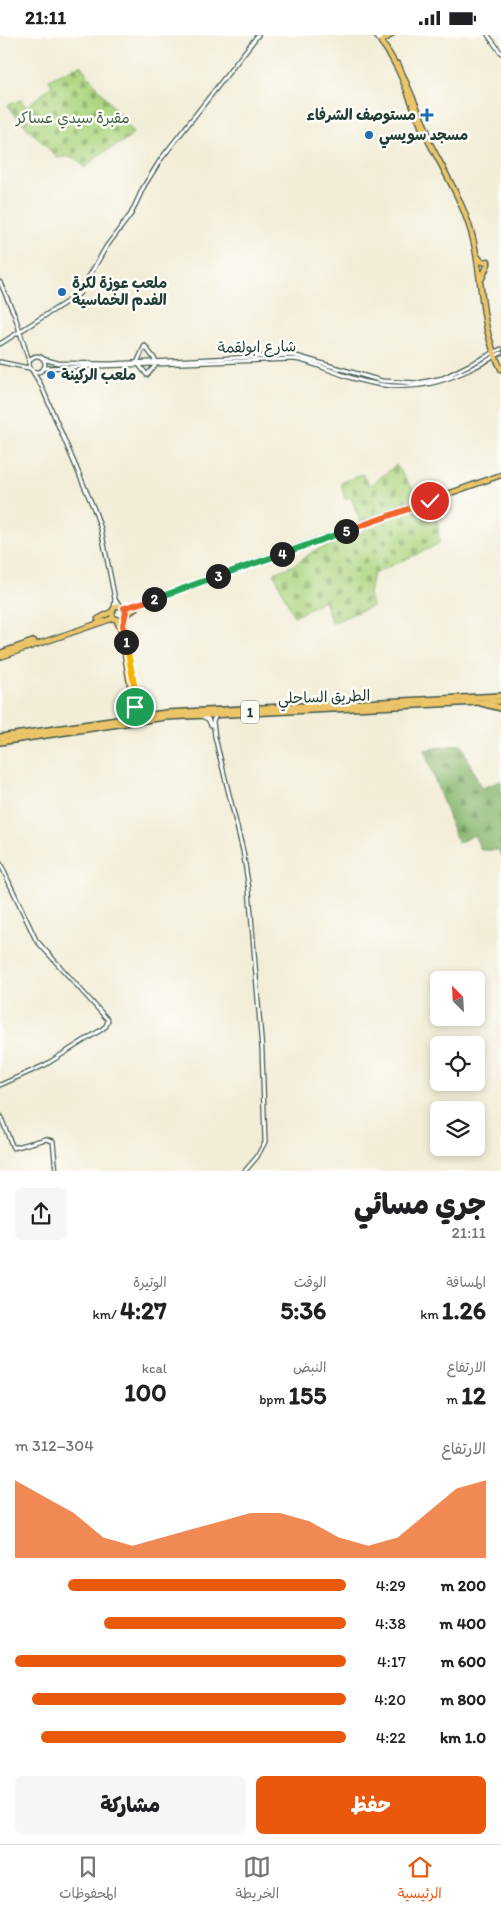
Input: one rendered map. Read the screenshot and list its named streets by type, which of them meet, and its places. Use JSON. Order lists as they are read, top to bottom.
{
  "streets": {
    "highway": ["الطريق الساحلي", "1"],
    "street": ["شارع ابولقمة"]
  },
  "parks": ["مقبرة سيدي عساكر"],
  "places": {
    "health": ["مستوصف الشرفاء"],
    "other": ["مسجد سويسي", "ملعب عوزة لكرة الفدم الخماسية", "ملعب الركينة"]
  },
  "north": "top left",
  "page": {
    "status": "21:11",
    "pins": [
      "5",
      "4",
      "3",
      "2",
      "1"
    ],
    "heading": ["جري مسائي", "21:11"],
    "stats": [
      ["المسافة", "1.26 km"],
      ["الوقت", "5:36"],
      ["الوتيرة", "4:27 /km"],
      ["الارتفاع", "12 m"],
      ["النبض", "155 bpm"],
      ["kcal", "100"]
    ],
    "chart": ["الارتفاع", "304–312 m"],
    "list": [
      {
        "name": "200 m",
        "note": "4:29"
      },
      {
        "name": "400 m",
        "note": "4:38"
      },
      {
        "name": "600 m",
        "note": "4:17"
      },
      {
        "name": "800 m",
        "note": "4:20"
      },
      {
        "name": "1.0 km",
        "note": "4:22"
      }
    ],
    "buttons": ["حفظ", "مشاركة"],
    "tabs": ["الرئيسية", "الخريطة", "المحفوظات"]
  }
}
